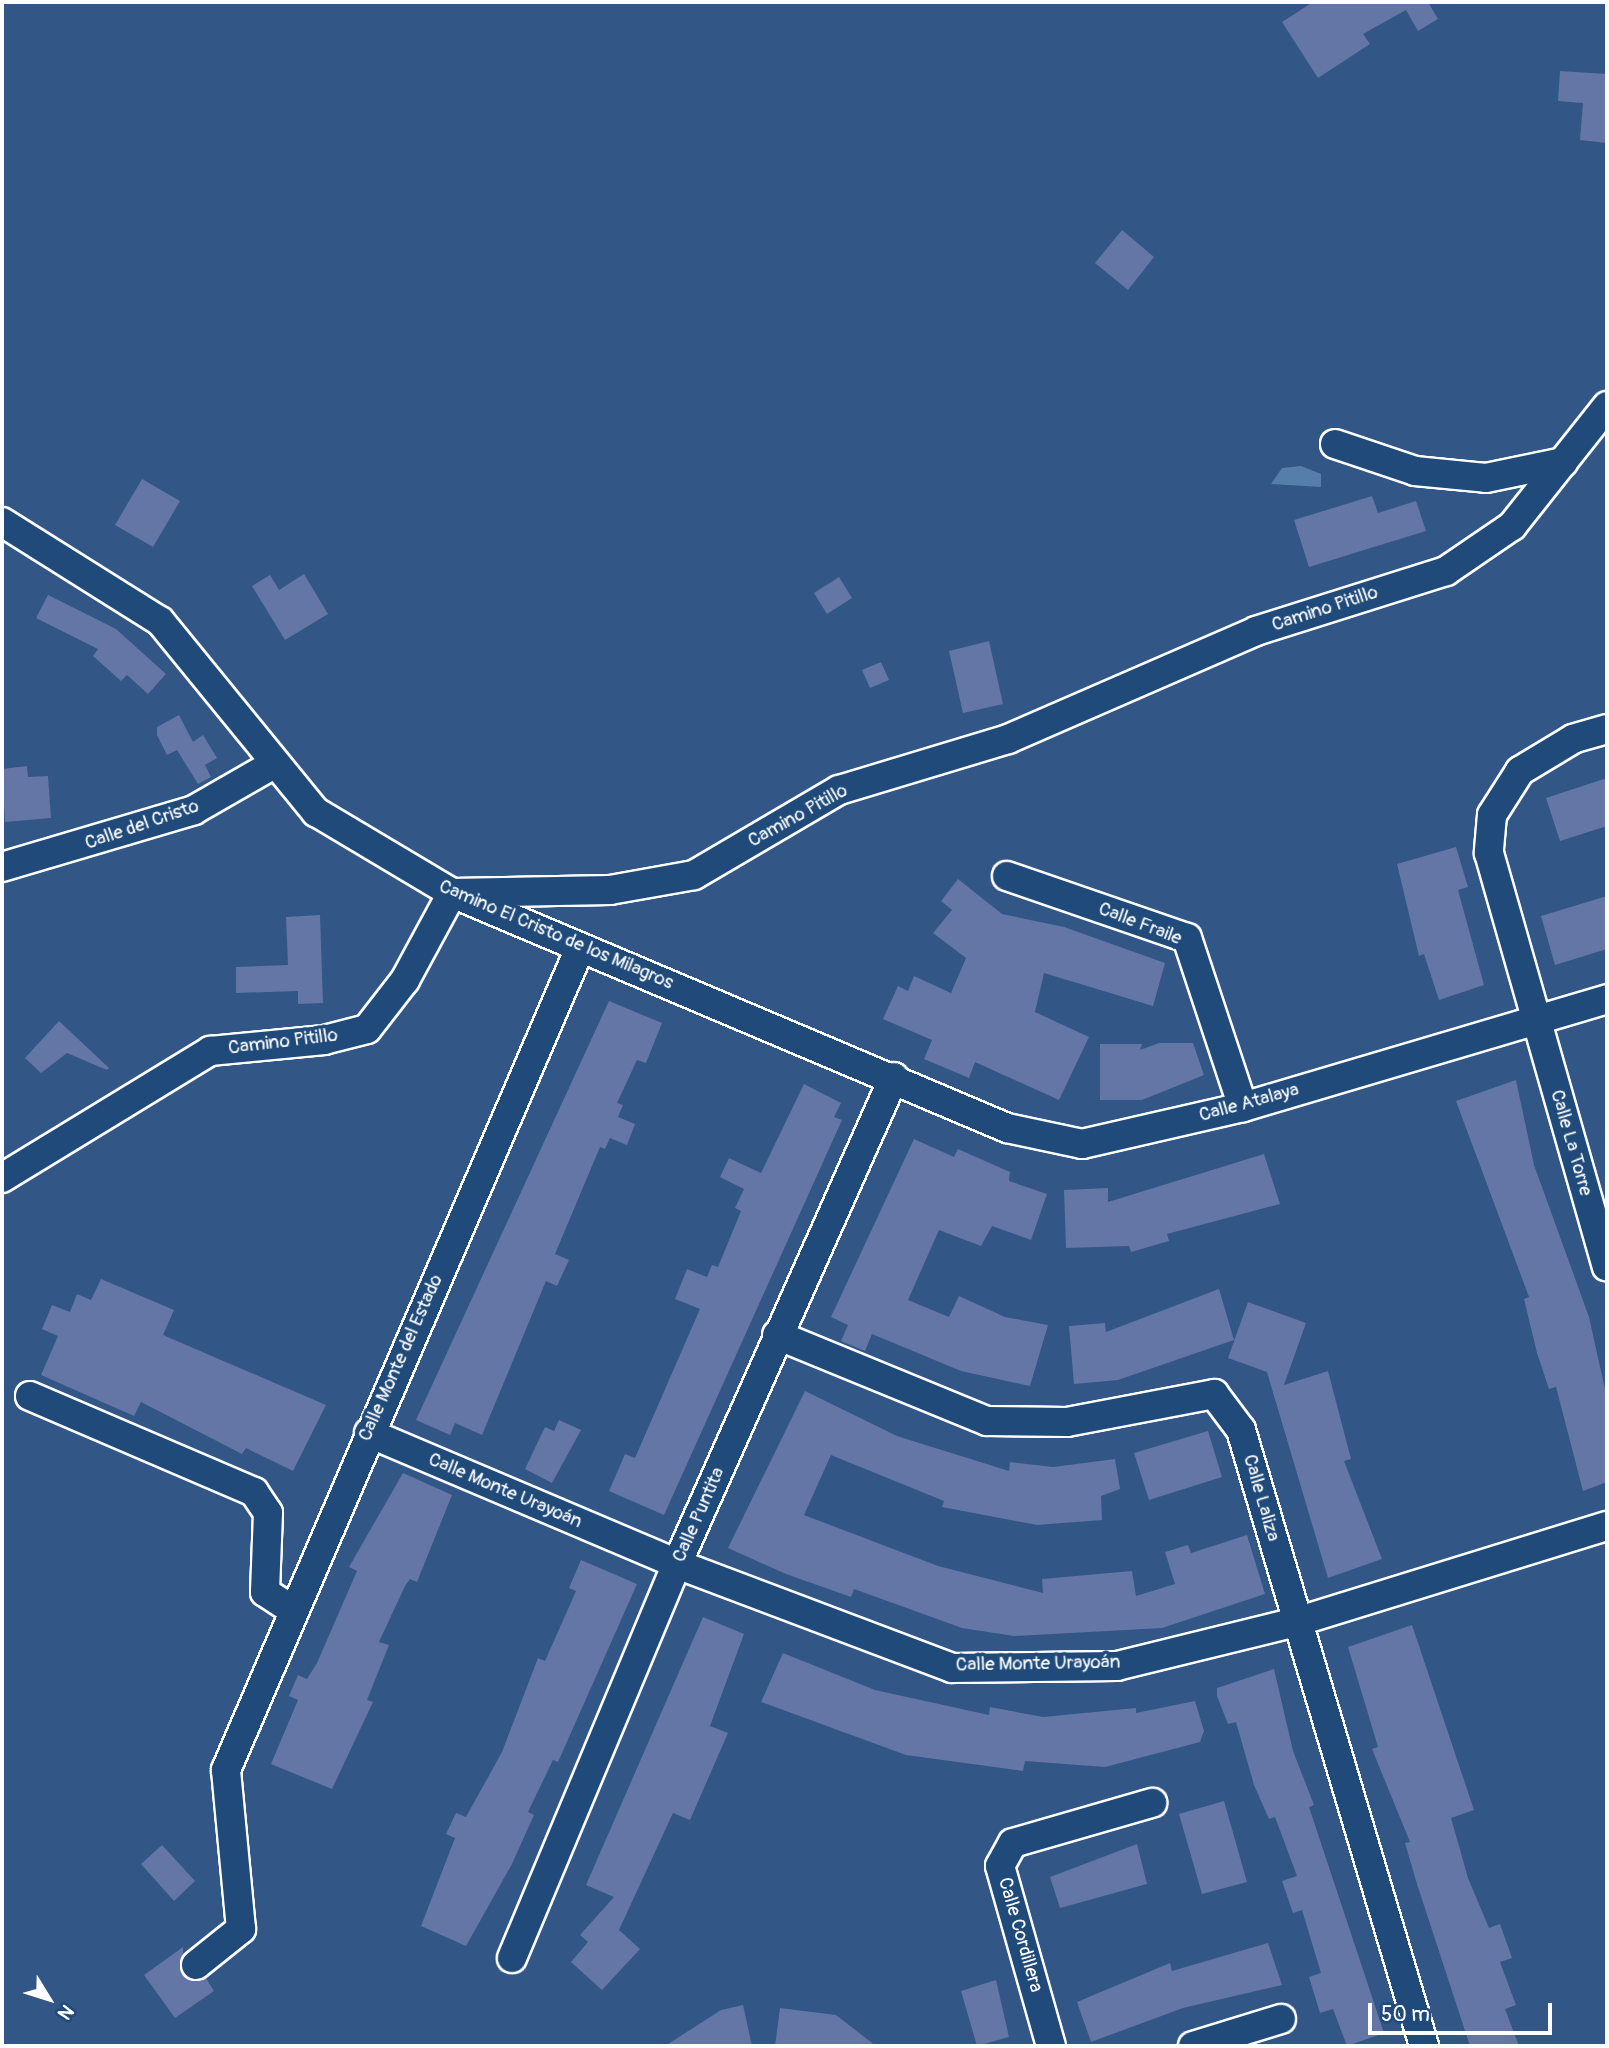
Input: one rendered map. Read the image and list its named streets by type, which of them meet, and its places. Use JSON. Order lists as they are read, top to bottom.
{
  "streets": {
    "street": [
      "Camino Pitillo",
      "Calle del Cristo",
      "Calle Fraile",
      "Camino El Cristo de los Milagros",
      "Calle Atalaya",
      "Calle La Torre",
      "Calle Monte del Estado",
      "Calle Monte Urayoán",
      "Calle Laliza",
      "Calle Puntita",
      "Calle Cordillera"
    ]
  },
  "crossings": [
    ["Camino Pitillo", "Camino El Cristo de los Milagros"],
    ["Calle del Cristo", "Camino El Cristo de los Milagros"],
    ["Calle Fraile", "Calle Atalaya"],
    ["Camino El Cristo de los Milagros", "Calle Atalaya"],
    ["Camino El Cristo de los Milagros", "Calle Monte del Estado"],
    ["Camino El Cristo de los Milagros", "Calle Puntita"],
    ["Calle Atalaya", "Calle La Torre"],
    ["Calle Atalaya", "Calle Puntita"],
    ["Calle Monte del Estado", "Calle Monte Urayoán"],
    ["Calle Monte Urayoán", "Calle Laliza"],
    ["Calle Monte Urayoán", "Calle Puntita"],
    ["Calle Laliza", "Calle Puntita"]
  ],
  "scale_bar": "50 m",
  "north": "bottom right"
}
